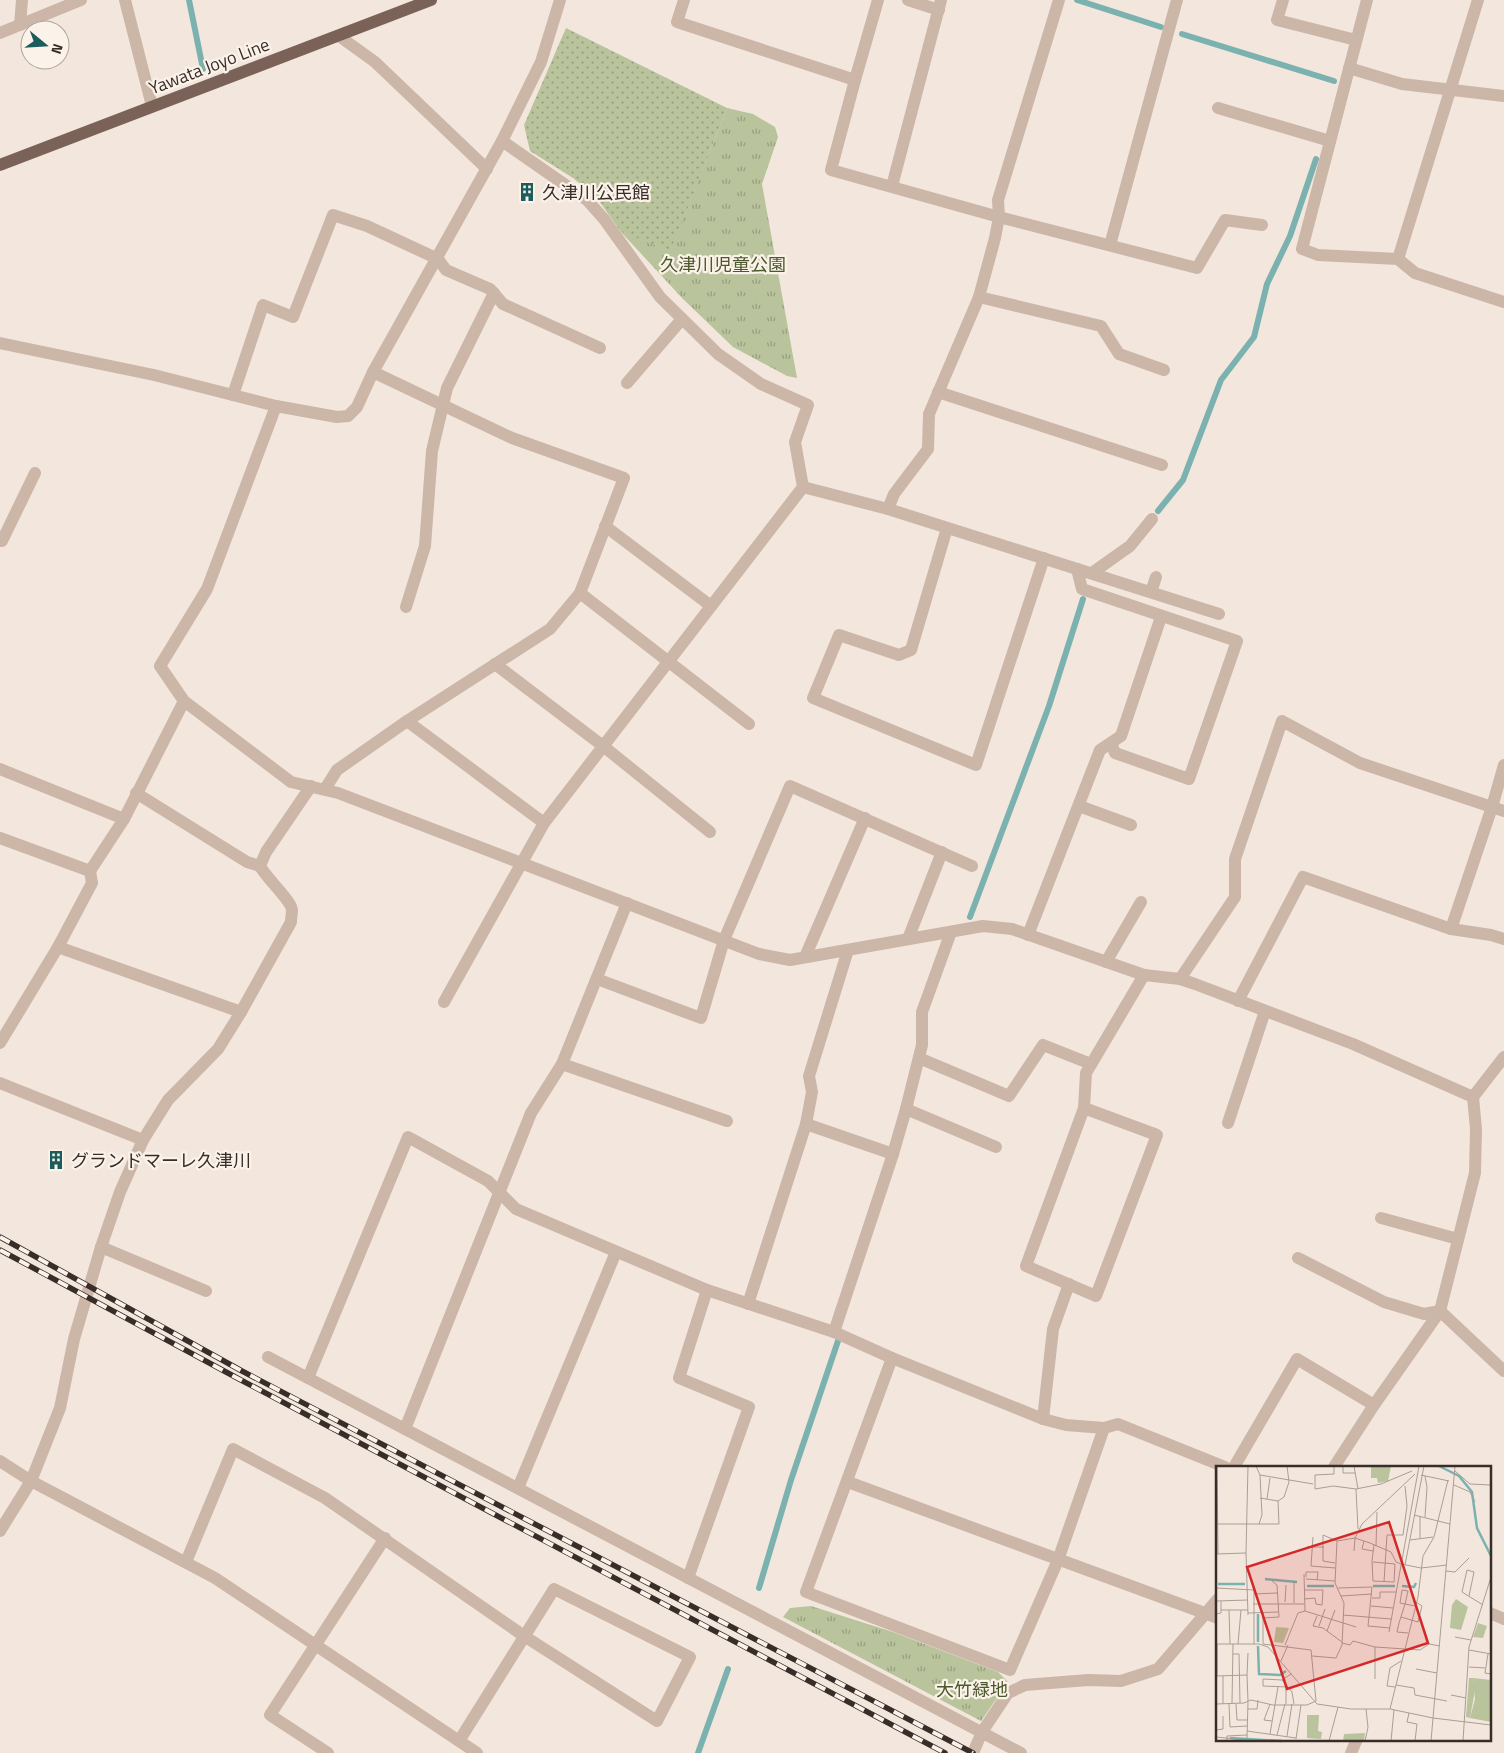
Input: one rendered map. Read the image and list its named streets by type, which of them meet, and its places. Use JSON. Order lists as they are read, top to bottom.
{
  "streets": {
    "main road": ["Yawata Joyo Line"]
  },
  "parks": ["久津川児童公園", "大竹緑地"],
  "places": {
    "building": ["久津川公民館", "グランドマーレ久津川"]
  },
  "north": "right"
}
